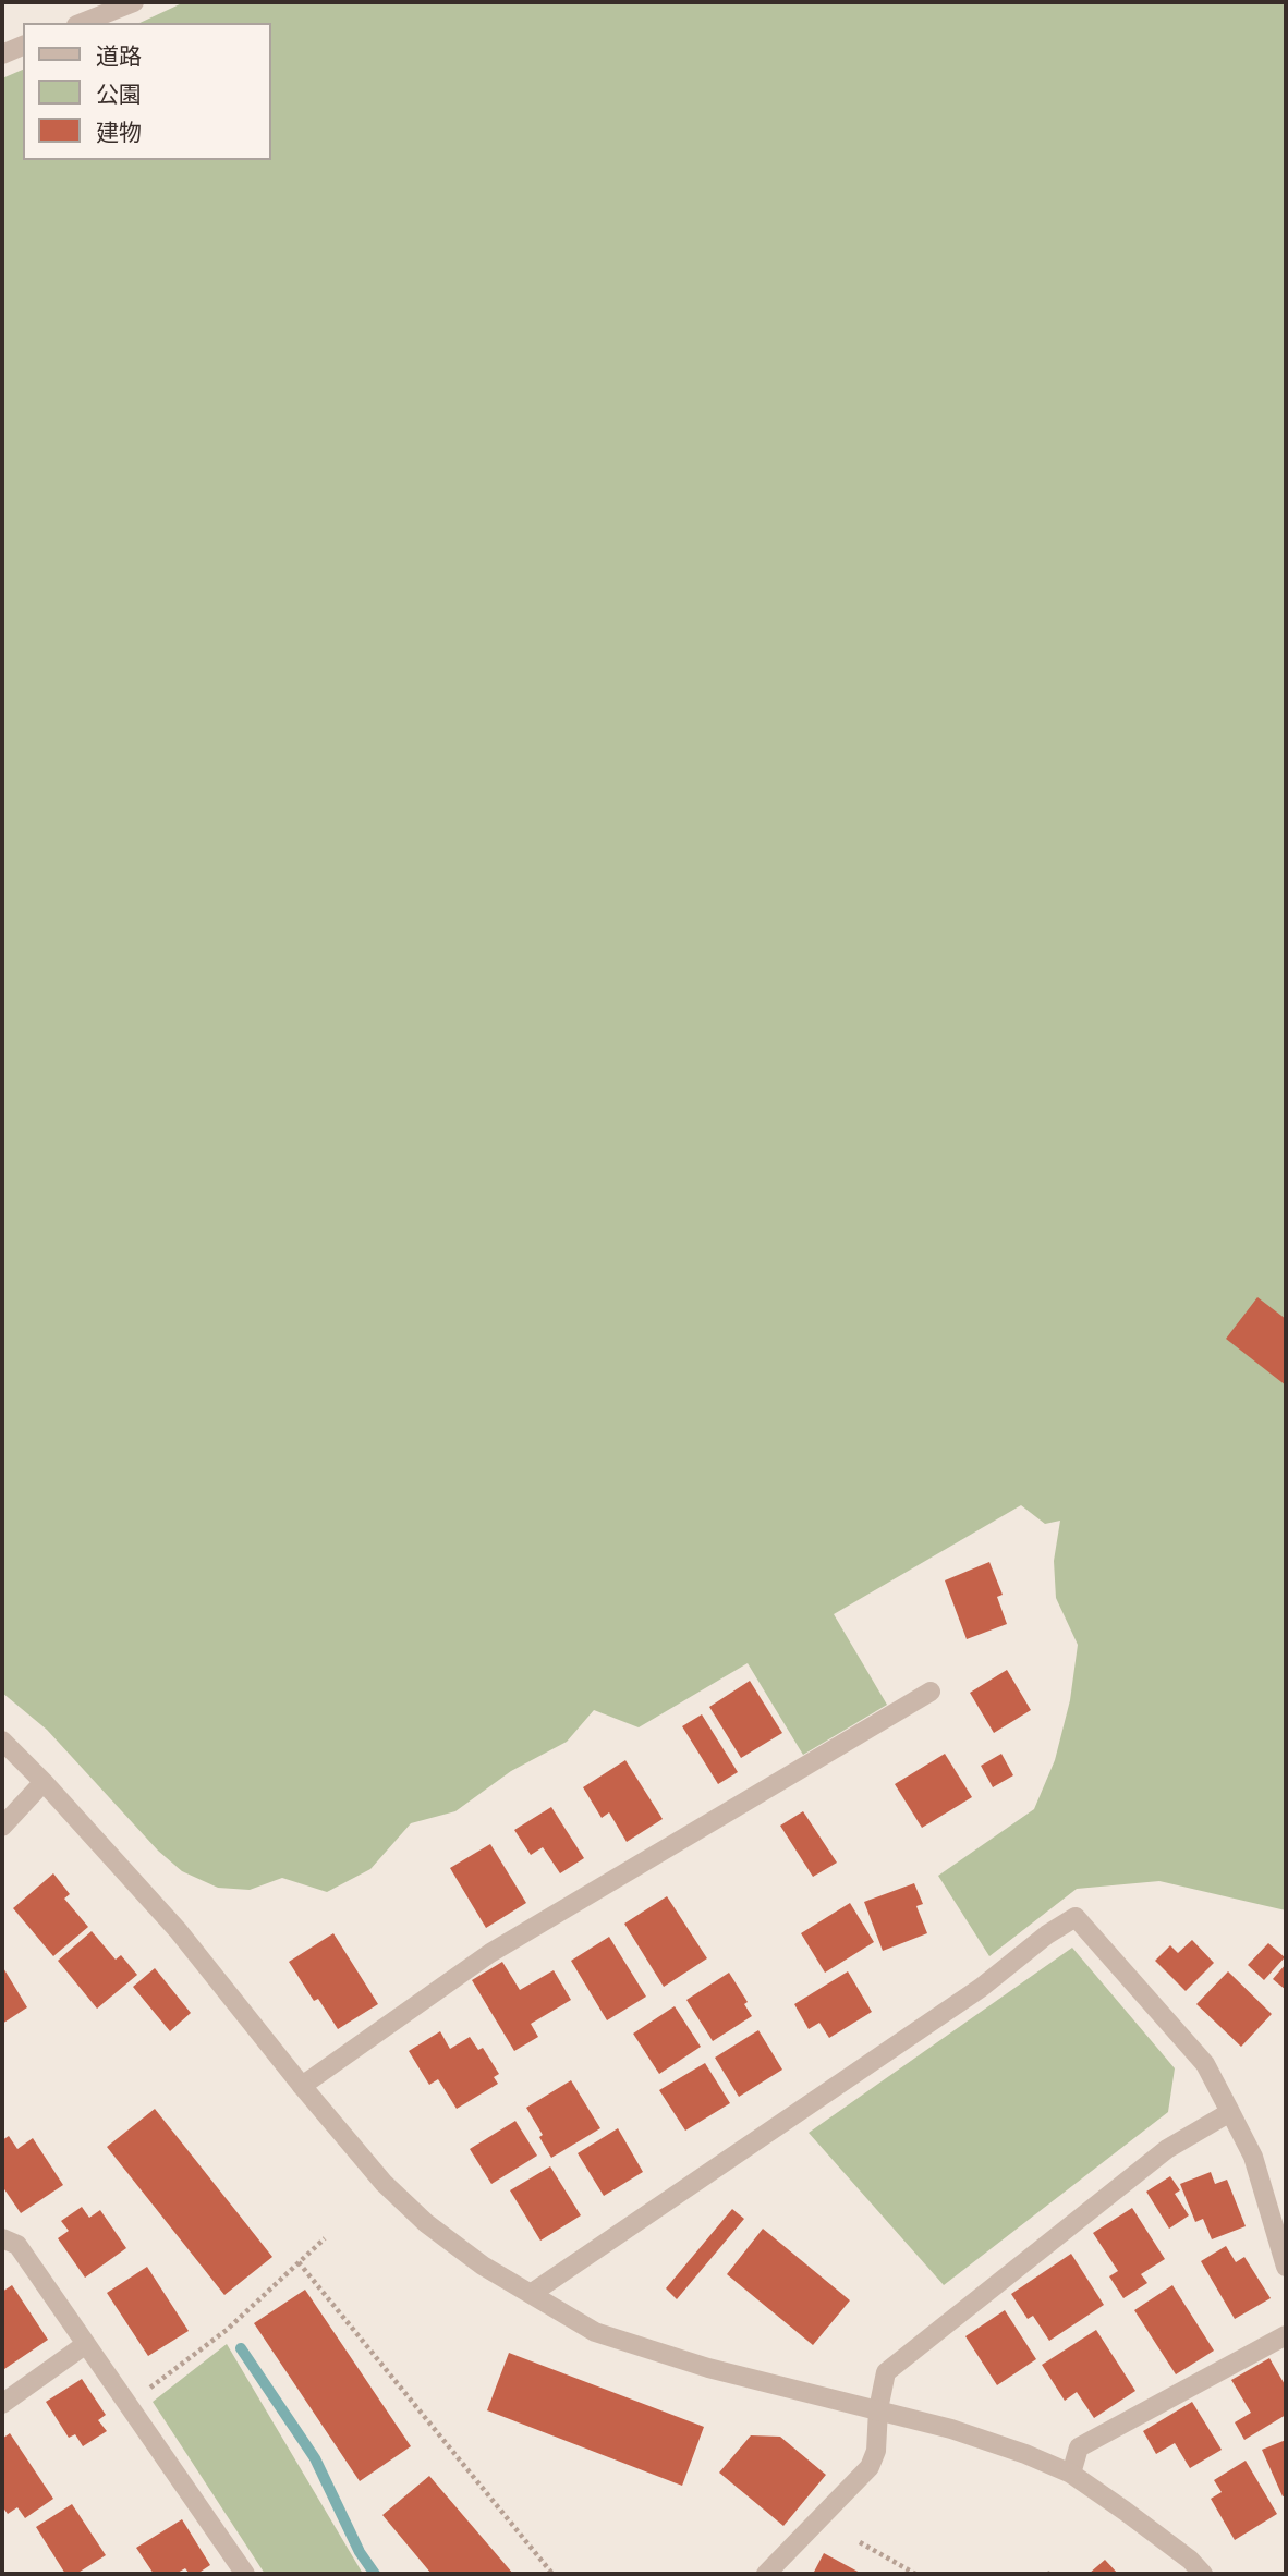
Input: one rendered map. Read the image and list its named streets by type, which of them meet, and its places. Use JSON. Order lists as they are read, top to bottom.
{
  "legend": ["道路", "公園", "建物"]
}
